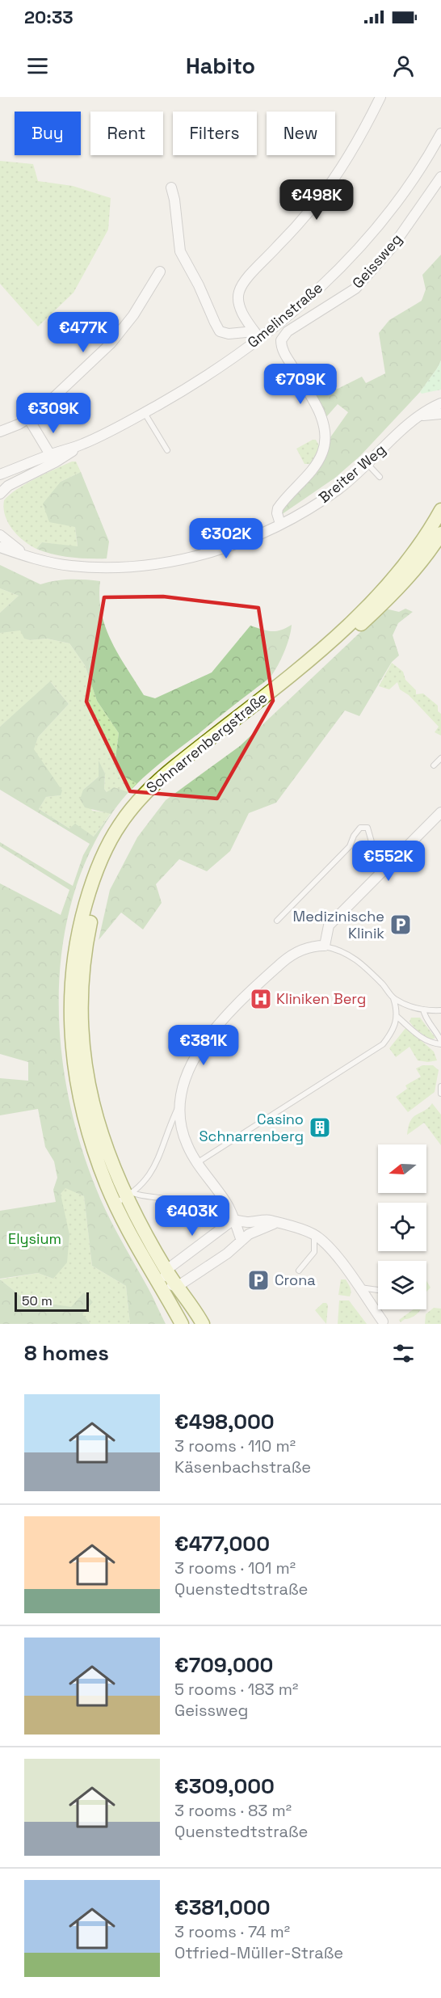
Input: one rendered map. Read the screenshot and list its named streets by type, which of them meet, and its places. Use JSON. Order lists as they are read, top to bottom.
{
  "streets": {
    "street": [
      "Geissweg",
      "Gmelinstraße",
      "Breiter Weg",
      "Schnarrenbergstraße"
    ]
  },
  "crossings": [
    ["Geissweg", "Breiter Weg"]
  ],
  "parks": ["Elysium"],
  "places": {
    "parking": ["Medizinische Klinik", "Crona"],
    "hospital": ["Kliniken Berg"],
    "building": ["Casino Schnarrenberg"]
  },
  "scale_bar": "50 m",
  "north": "left",
  "page": {
    "status": "20:33",
    "header": "Habito",
    "chip": [
      "Buy",
      "Rent",
      "Filters",
      "New"
    ],
    "price": [
      "€498K",
      "€477K",
      "€709K",
      "€309K",
      "€302K",
      "€552K",
      "€381K",
      "€403K"
    ],
    "scale": "50 m",
    "heading": "8 homes",
    "list": [
      {
        "name": "€498,000",
        "note": "3 rooms · 110 m² · Käsenbachstraße"
      },
      {
        "name": "€477,000",
        "note": "3 rooms · 101 m² · Quenstedtstraße"
      },
      {
        "name": "€709,000",
        "note": "5 rooms · 183 m² · Geissweg"
      },
      {
        "name": "€309,000",
        "note": "3 rooms · 83 m² · Quenstedtstraße"
      },
      {
        "name": "€381,000",
        "note": "3 rooms · 74 m² · Otfried-Müller-Straße"
      }
    ]
  }
}
